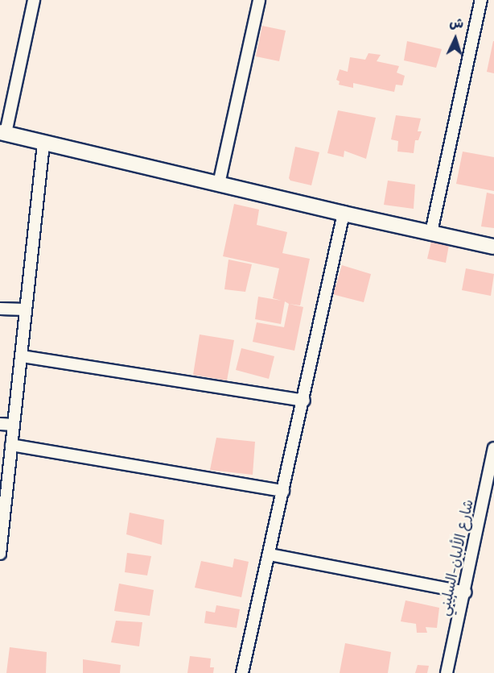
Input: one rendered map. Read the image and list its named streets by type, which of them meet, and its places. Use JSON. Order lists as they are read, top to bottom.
{
  "streets": {
    "street": ["شارع الألبان-السليني"]
  },
  "north": "top"
}
